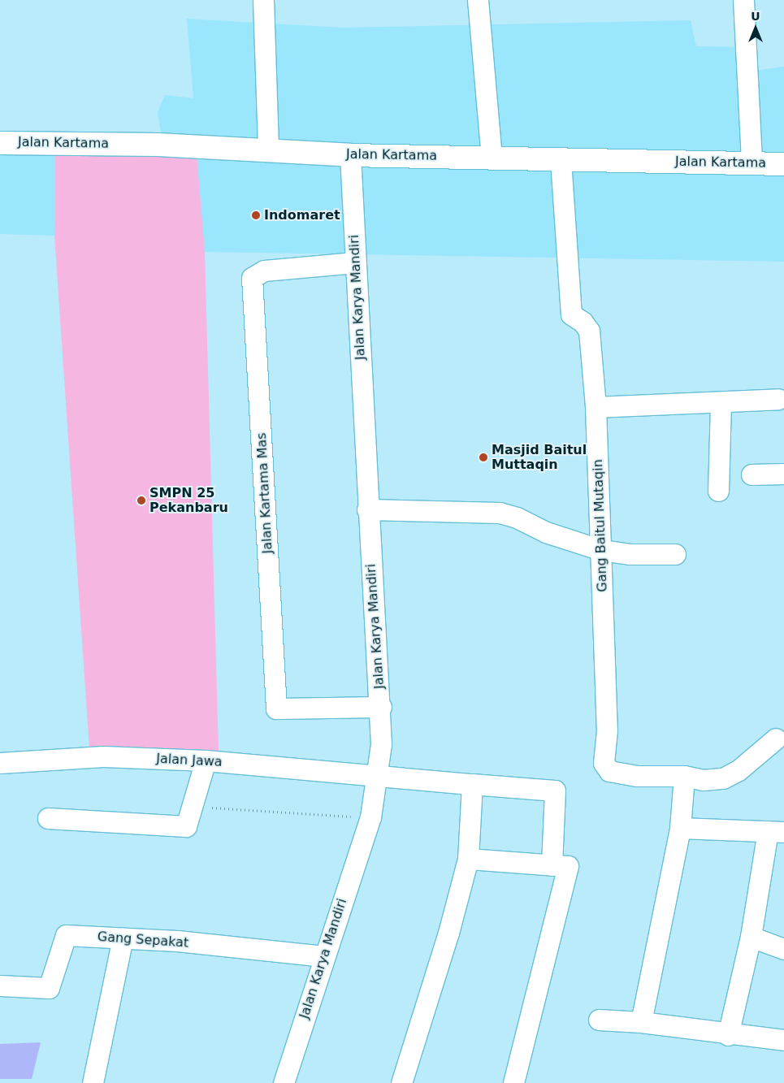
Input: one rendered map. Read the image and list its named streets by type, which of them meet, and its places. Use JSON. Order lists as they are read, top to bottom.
{
  "streets": {
    "main road": ["Jalan Kartama"],
    "street": [
      "Jalan Karya Mandiri",
      "Jalan Kartama Mas",
      "Gang Baitul Mutaqin",
      "Jalan Jawa",
      "Gang Sepakat"
    ]
  },
  "crossings": [
    ["Jalan Kartama", "Jalan Karya Mandiri"],
    ["Jalan Kartama", "Gang Baitul Mutaqin"],
    ["Jalan Karya Mandiri", "Jalan Kartama Mas"],
    ["Jalan Karya Mandiri", "Jalan Jawa"],
    ["Jalan Karya Mandiri", "Gang Sepakat"]
  ],
  "places": ["Indomaret", "Masjid Baitul Muttaqin", "SMPN 25 Pekanbaru"],
  "north": "top"
}
